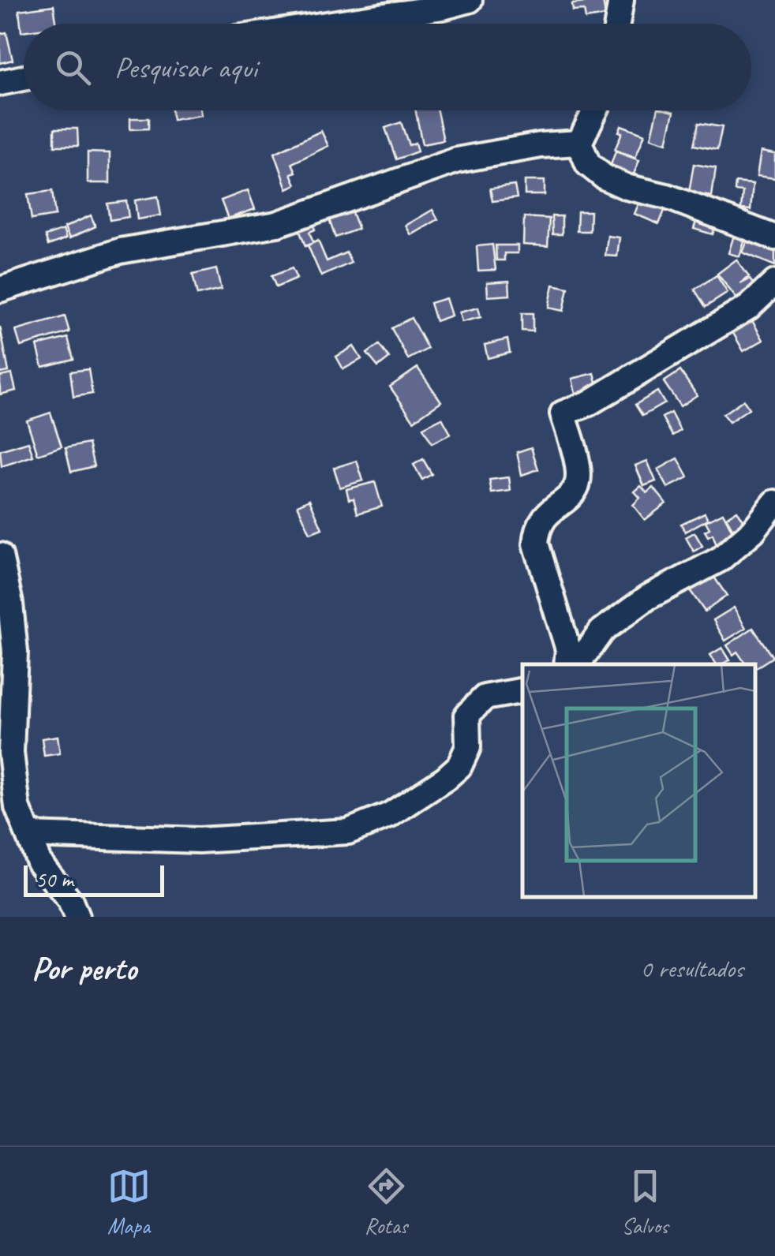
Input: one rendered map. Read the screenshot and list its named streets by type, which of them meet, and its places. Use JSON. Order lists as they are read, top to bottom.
{
  "scale_bar": "50 m",
  "page": {
    "search": "Pesquisar aqui",
    "scale": "50 m",
    "heading": ["Por perto", "0 resultados"],
    "nav": ["Mapa", "Rotas", "Salvos"]
  }
}
